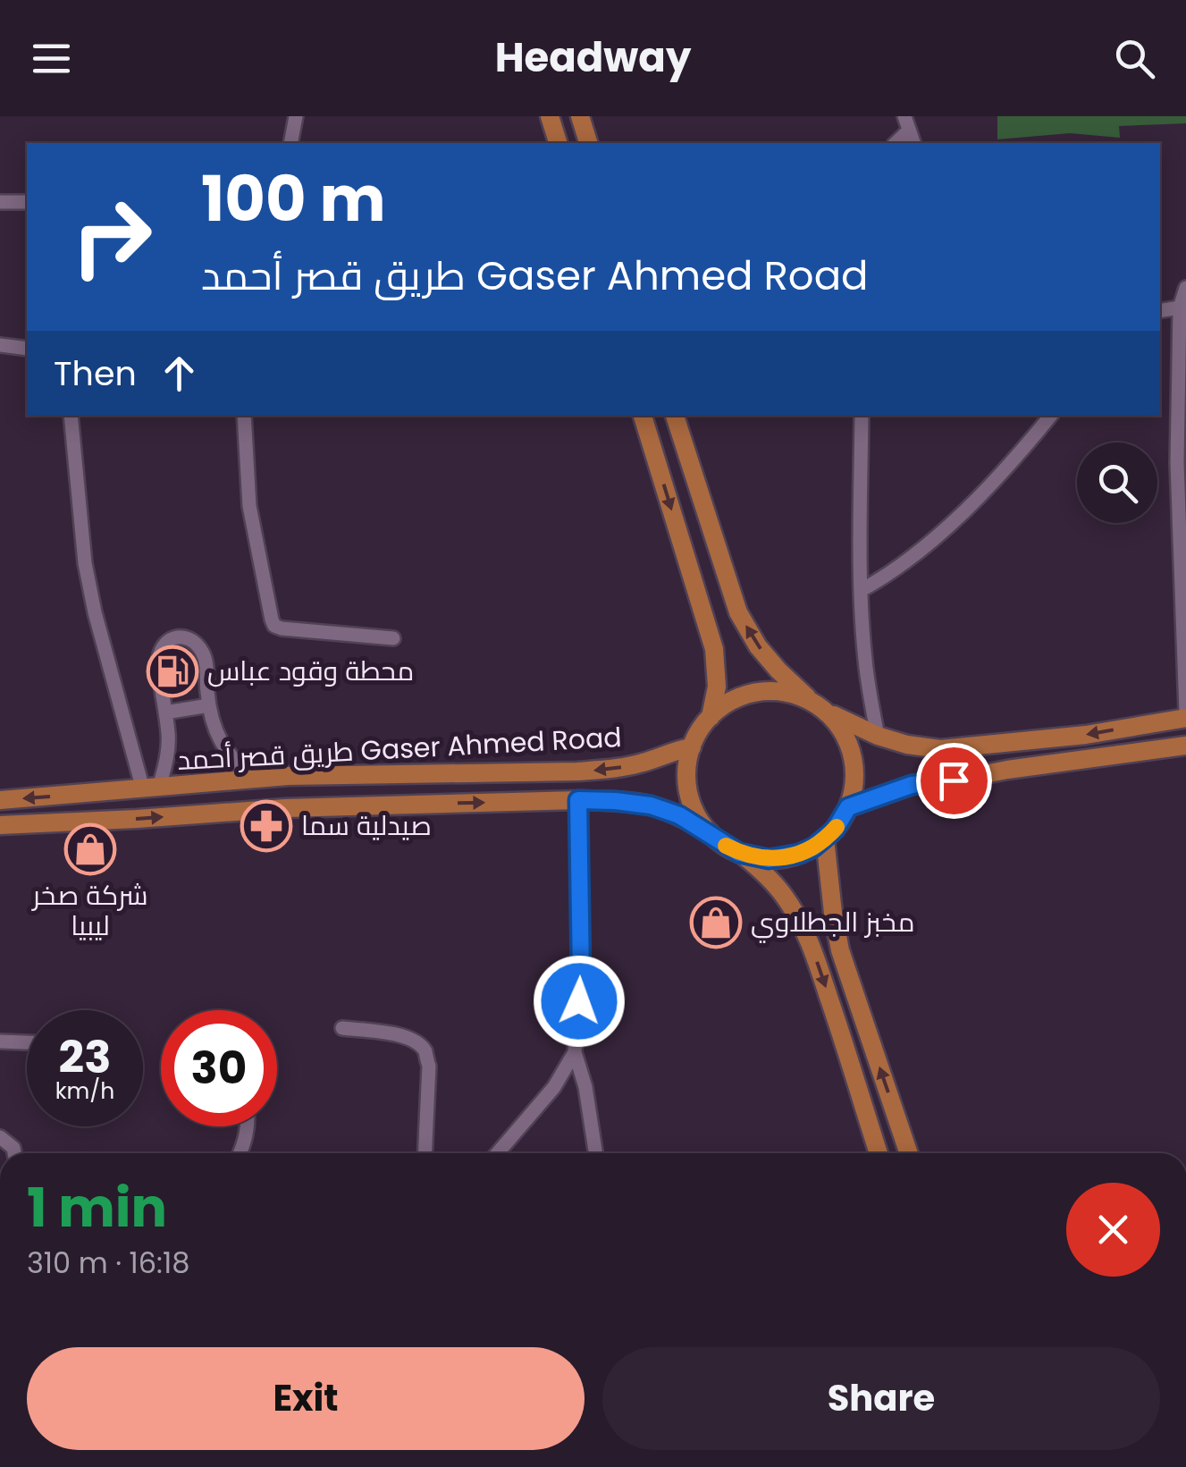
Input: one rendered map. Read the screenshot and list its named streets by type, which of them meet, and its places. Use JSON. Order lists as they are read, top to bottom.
{
  "streets": {
    "main road": ["طريق قصر أحمد Gaser Ahmed Road"]
  },
  "places": {
    "fuel station": ["محطة وقود عباس"],
    "pharmacy": ["صيدلية سما"],
    "shop": ["شركة صخر ليبيا", "مخبز الجطلاوي"]
  },
  "page": {
    "header": "Headway",
    "turn": ["100 m", "طريق قصر أحمد Gaser Ahmed Road"],
    "then": "Then",
    "speed": "23 km/h",
    "limit": "30",
    "heading": ["1 min", "310 m · 16:18"],
    "buttons": ["Exit", "Share"]
  }
}
